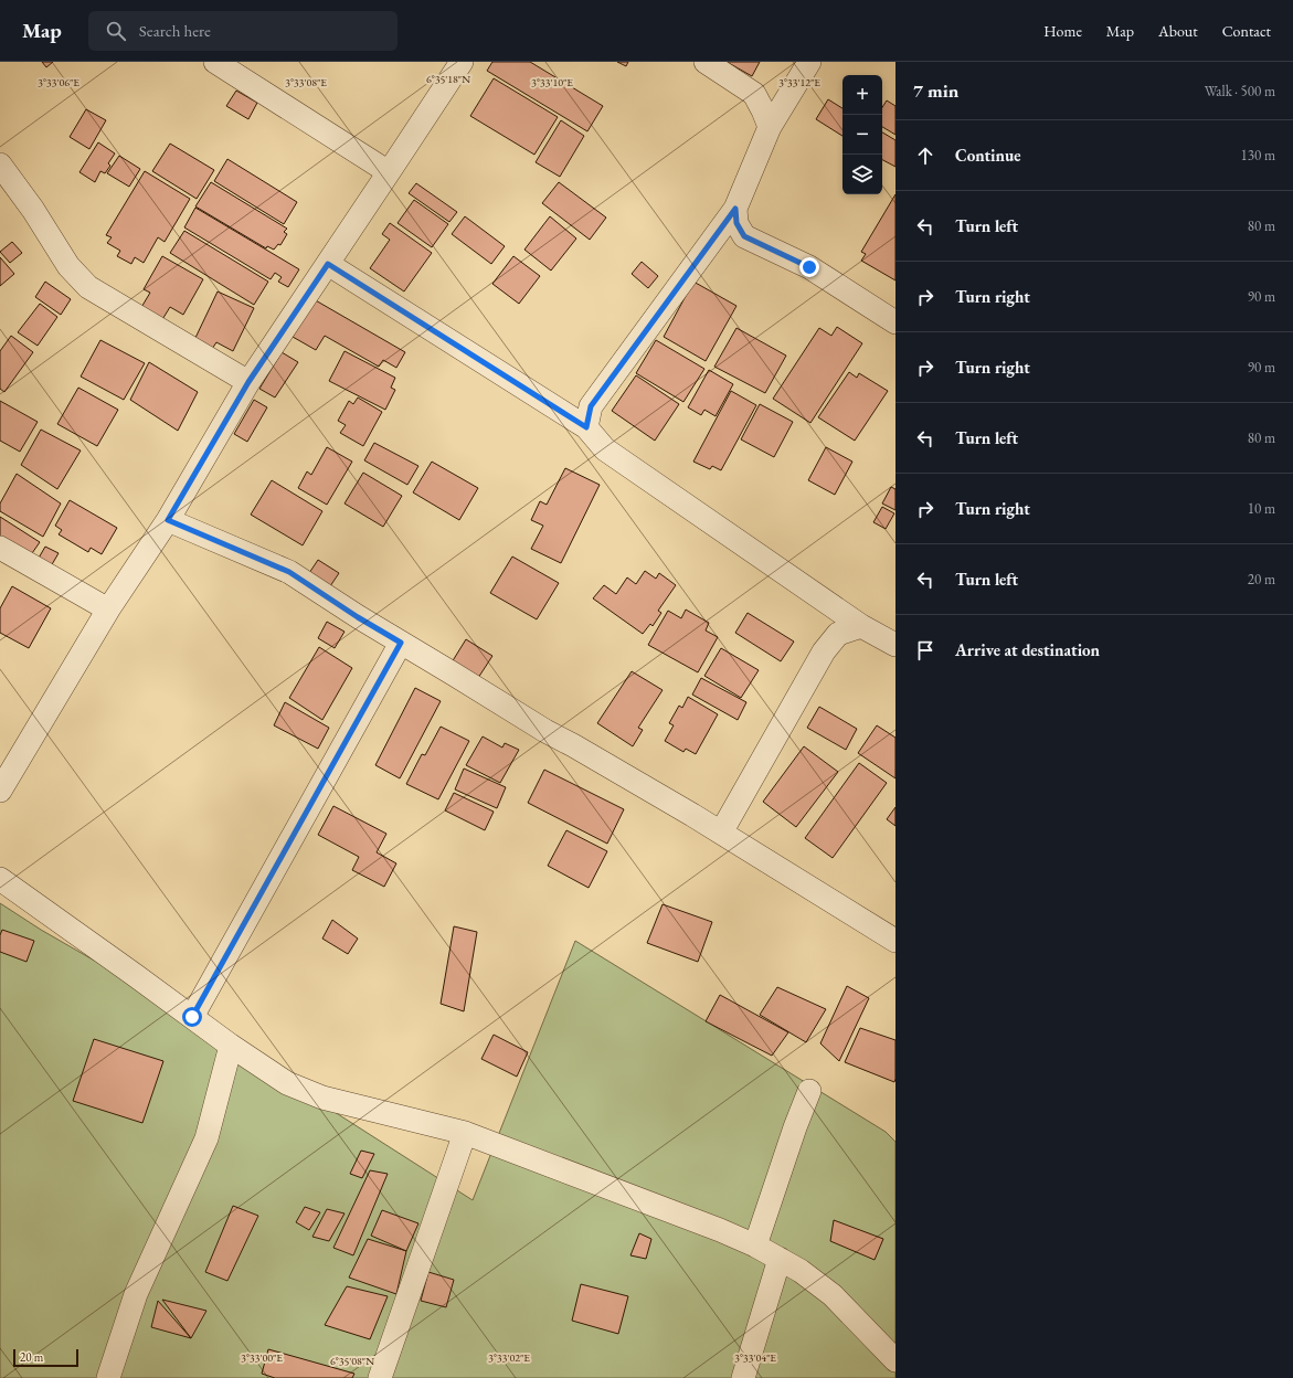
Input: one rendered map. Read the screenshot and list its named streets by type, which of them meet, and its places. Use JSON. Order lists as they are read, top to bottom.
{
  "scale_bar": "20 m",
  "page": {
    "header": "Map",
    "search": "Search here",
    "nav": [
      "Home",
      "Map",
      "About",
      "Contact"
    ],
    "heading": ["7 min", "Walk · 500 m"],
    "map_buttons": ["+", "−"],
    "list": [
      ["Continue", "130 m"],
      ["Turn left", "80 m"],
      ["Turn right", "90 m"],
      ["Turn right", "90 m"],
      ["Turn left", "80 m"],
      ["Turn right", "10 m"],
      ["Turn left", "20 m"],
      "Arrive at destination"
    ],
    "scale": "20 m"
  },
  "coordinates": [
    "6°35'18\"N",
    "3°33'06\"E",
    "3°33'08\"E",
    "3°33'10\"E",
    "3°33'12\"E",
    "3°33'00\"E",
    "3°33'02\"E",
    "3°33'04\"E",
    "6°35'08\"N"
  ]
}
